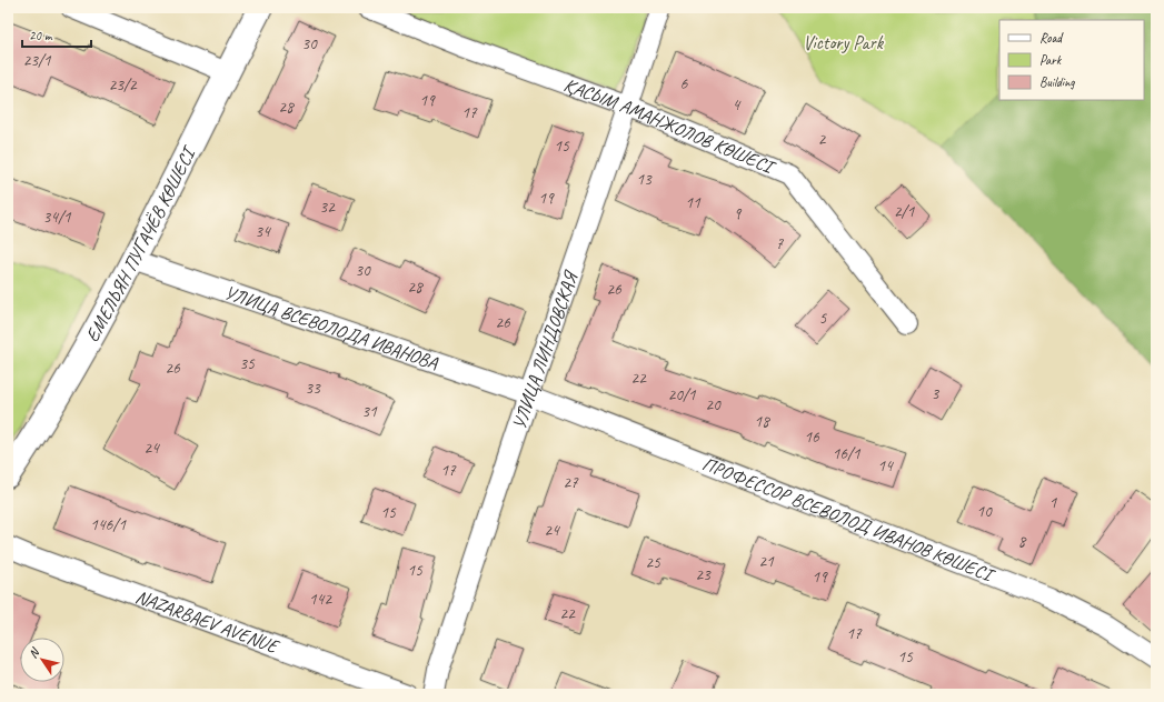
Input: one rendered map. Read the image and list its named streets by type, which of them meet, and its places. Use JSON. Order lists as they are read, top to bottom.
{
  "streets": {
    "street": [
      "ҚАСЫМ АМАНЖОЛОВ КӨШЕСІ",
      "ЕМЕЛЬЯН ПУГАЧЁВ КӨШЕСІ",
      "УЛИЦА ВСЕВОЛОДА ИВАНОВА",
      "УЛИЦА ЛИНДОВСКАЯ",
      "ПРОФЕССОР ВСЕВОЛОД ИВАНОВ КӨШЕСІ",
      "NAZARBAEV AVENUE"
    ]
  },
  "crossings": [
    ["ҚАСЫМ АМАНЖОЛОВ КӨШЕСІ", "УЛИЦА ЛИНДОВСКАЯ"],
    ["ЕМЕЛЬЯН ПУГАЧЁВ КӨШЕСІ", "УЛИЦА ВСЕВОЛОДА ИВАНОВА"],
    ["УЛИЦА ВСЕВОЛОДА ИВАНОВА", "УЛИЦА ЛИНДОВСКАЯ"],
    ["УЛИЦА ВСЕВОЛОДА ИВАНОВА", "ПРОФЕССОР ВСЕВОЛОД ИВАНОВ КӨШЕСІ"],
    ["УЛИЦА ЛИНДОВСКАЯ", "ПРОФЕССОР ВСЕВОЛОД ИВАНОВ КӨШЕСІ"]
  ],
  "parks": ["Victory Park"],
  "house_numbers": [
    "30",
    "23/1",
    "6",
    "23/2",
    "19",
    "4",
    "28",
    "17",
    "2",
    "15",
    "13",
    "19",
    "11",
    "32",
    "2/1",
    "9",
    "34/1",
    "34",
    "7",
    "30",
    "28",
    "26",
    "5",
    "26",
    "35",
    "26",
    "22",
    "33",
    "3",
    "20/1",
    "20",
    "31",
    "18",
    "16",
    "24",
    "16/1",
    "14",
    "17",
    "27",
    "1",
    "10",
    "15",
    "146/1",
    "24",
    "8",
    "21",
    "25",
    "15",
    "23",
    "19",
    "142",
    "22",
    "17",
    "15"
  ],
  "legend": ["Road", "Park", "Building"],
  "scale_bar": "20 m",
  "north": "top left"
}
